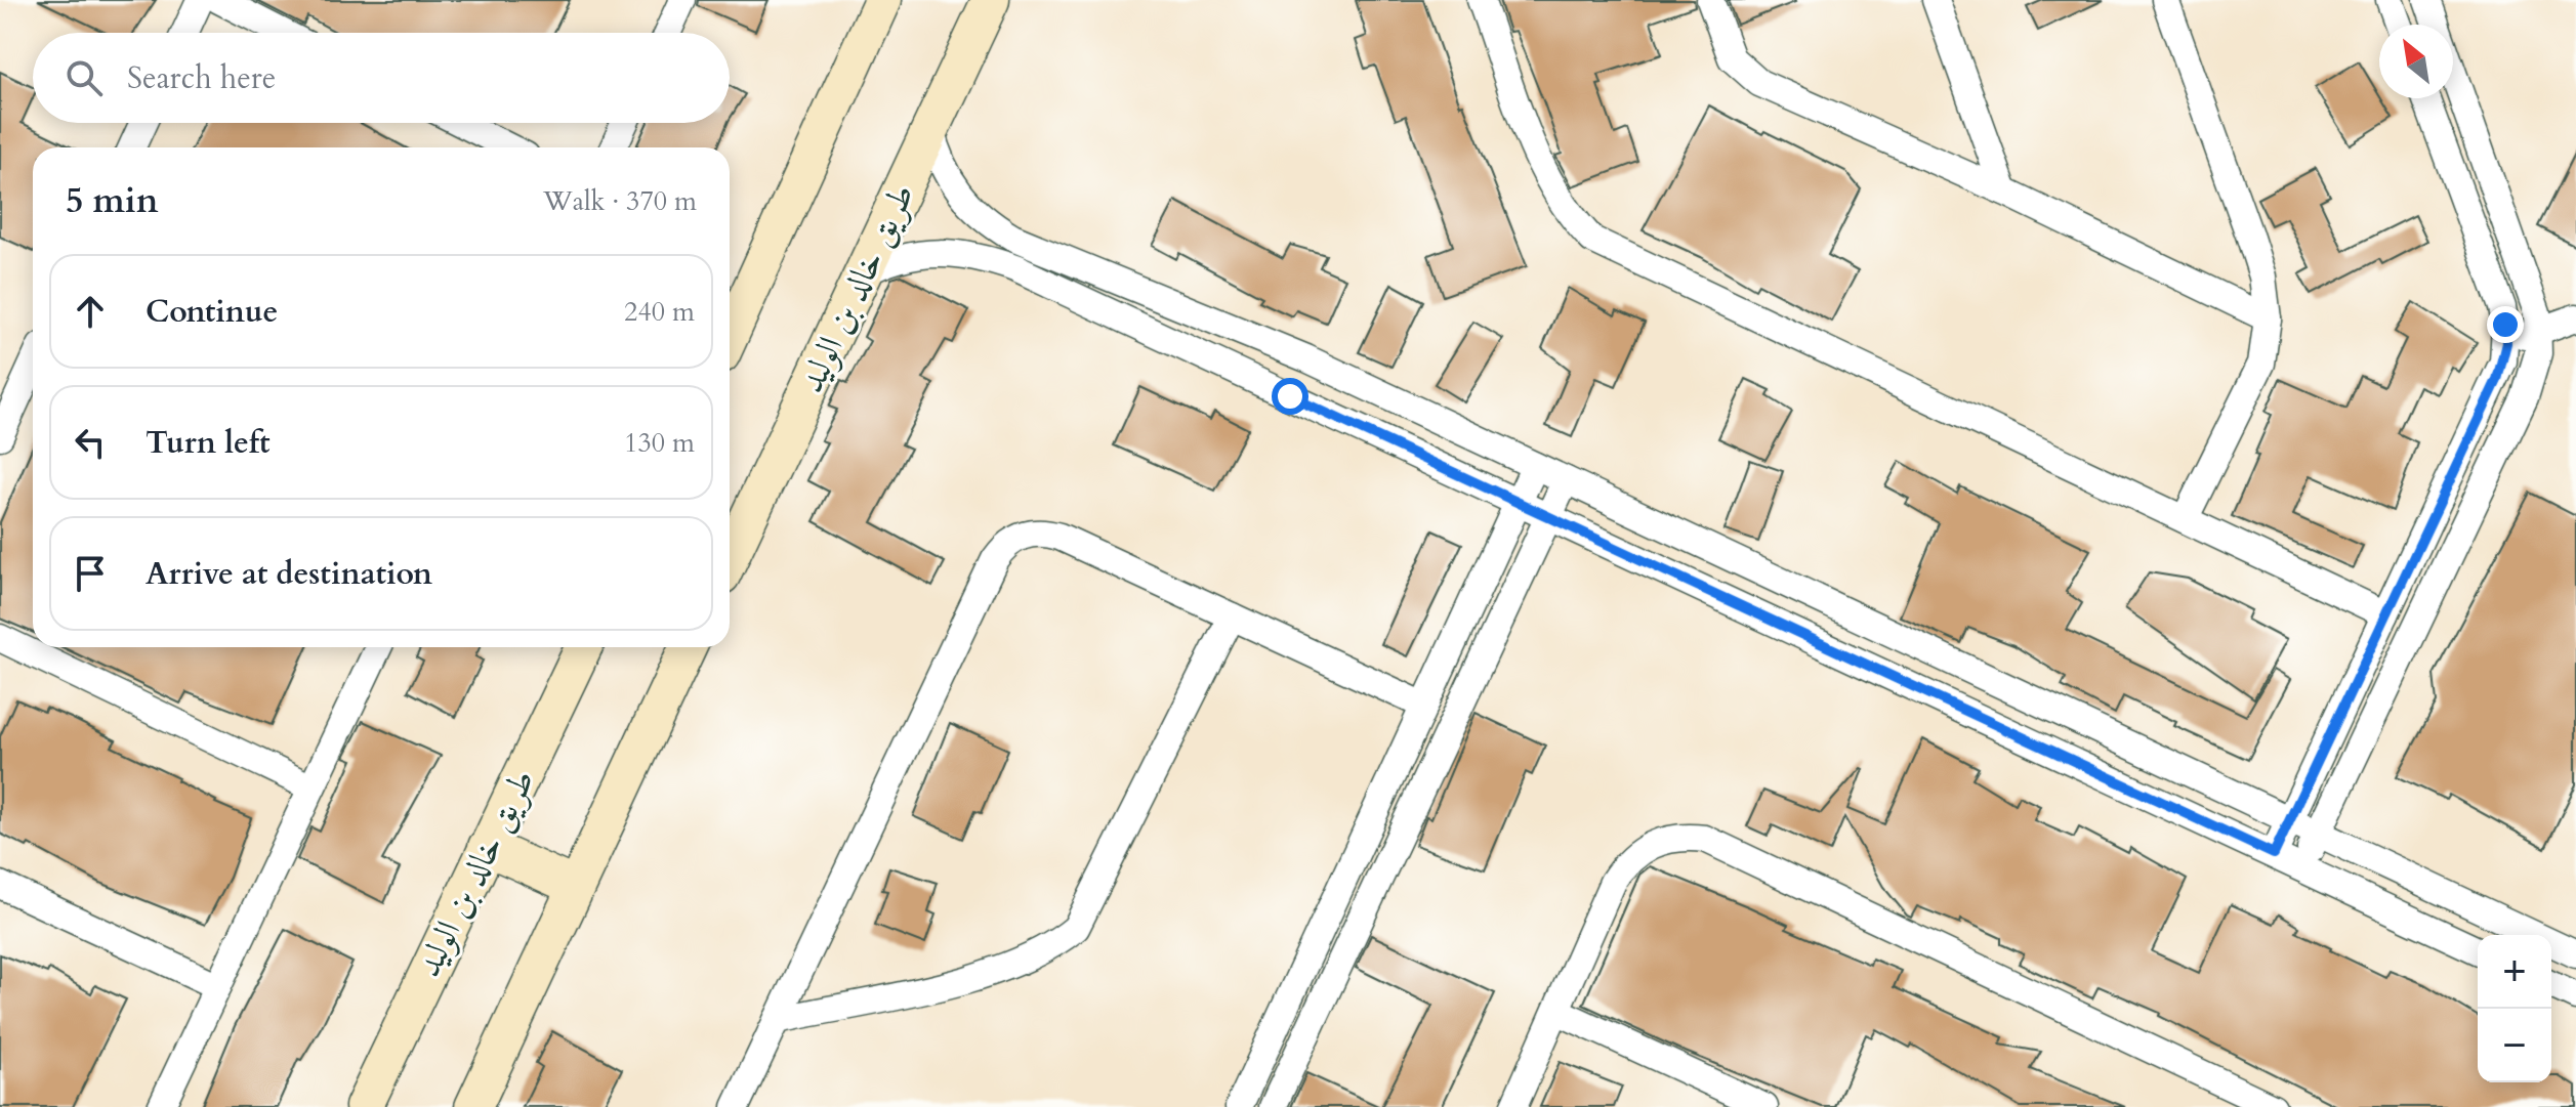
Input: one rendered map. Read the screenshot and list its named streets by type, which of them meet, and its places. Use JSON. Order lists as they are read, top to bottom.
{
  "streets": {
    "street": ["طريق خالد بن الوليد"]
  },
  "north": "top left",
  "page": {
    "search": "Search here",
    "heading": ["5 min", "Walk · 370 m"],
    "list": [
      ["Continue", "240 m"],
      ["Turn left", "130 m"],
      "Arrive at destination"
    ],
    "map_buttons": ["+", "−"]
  }
}
